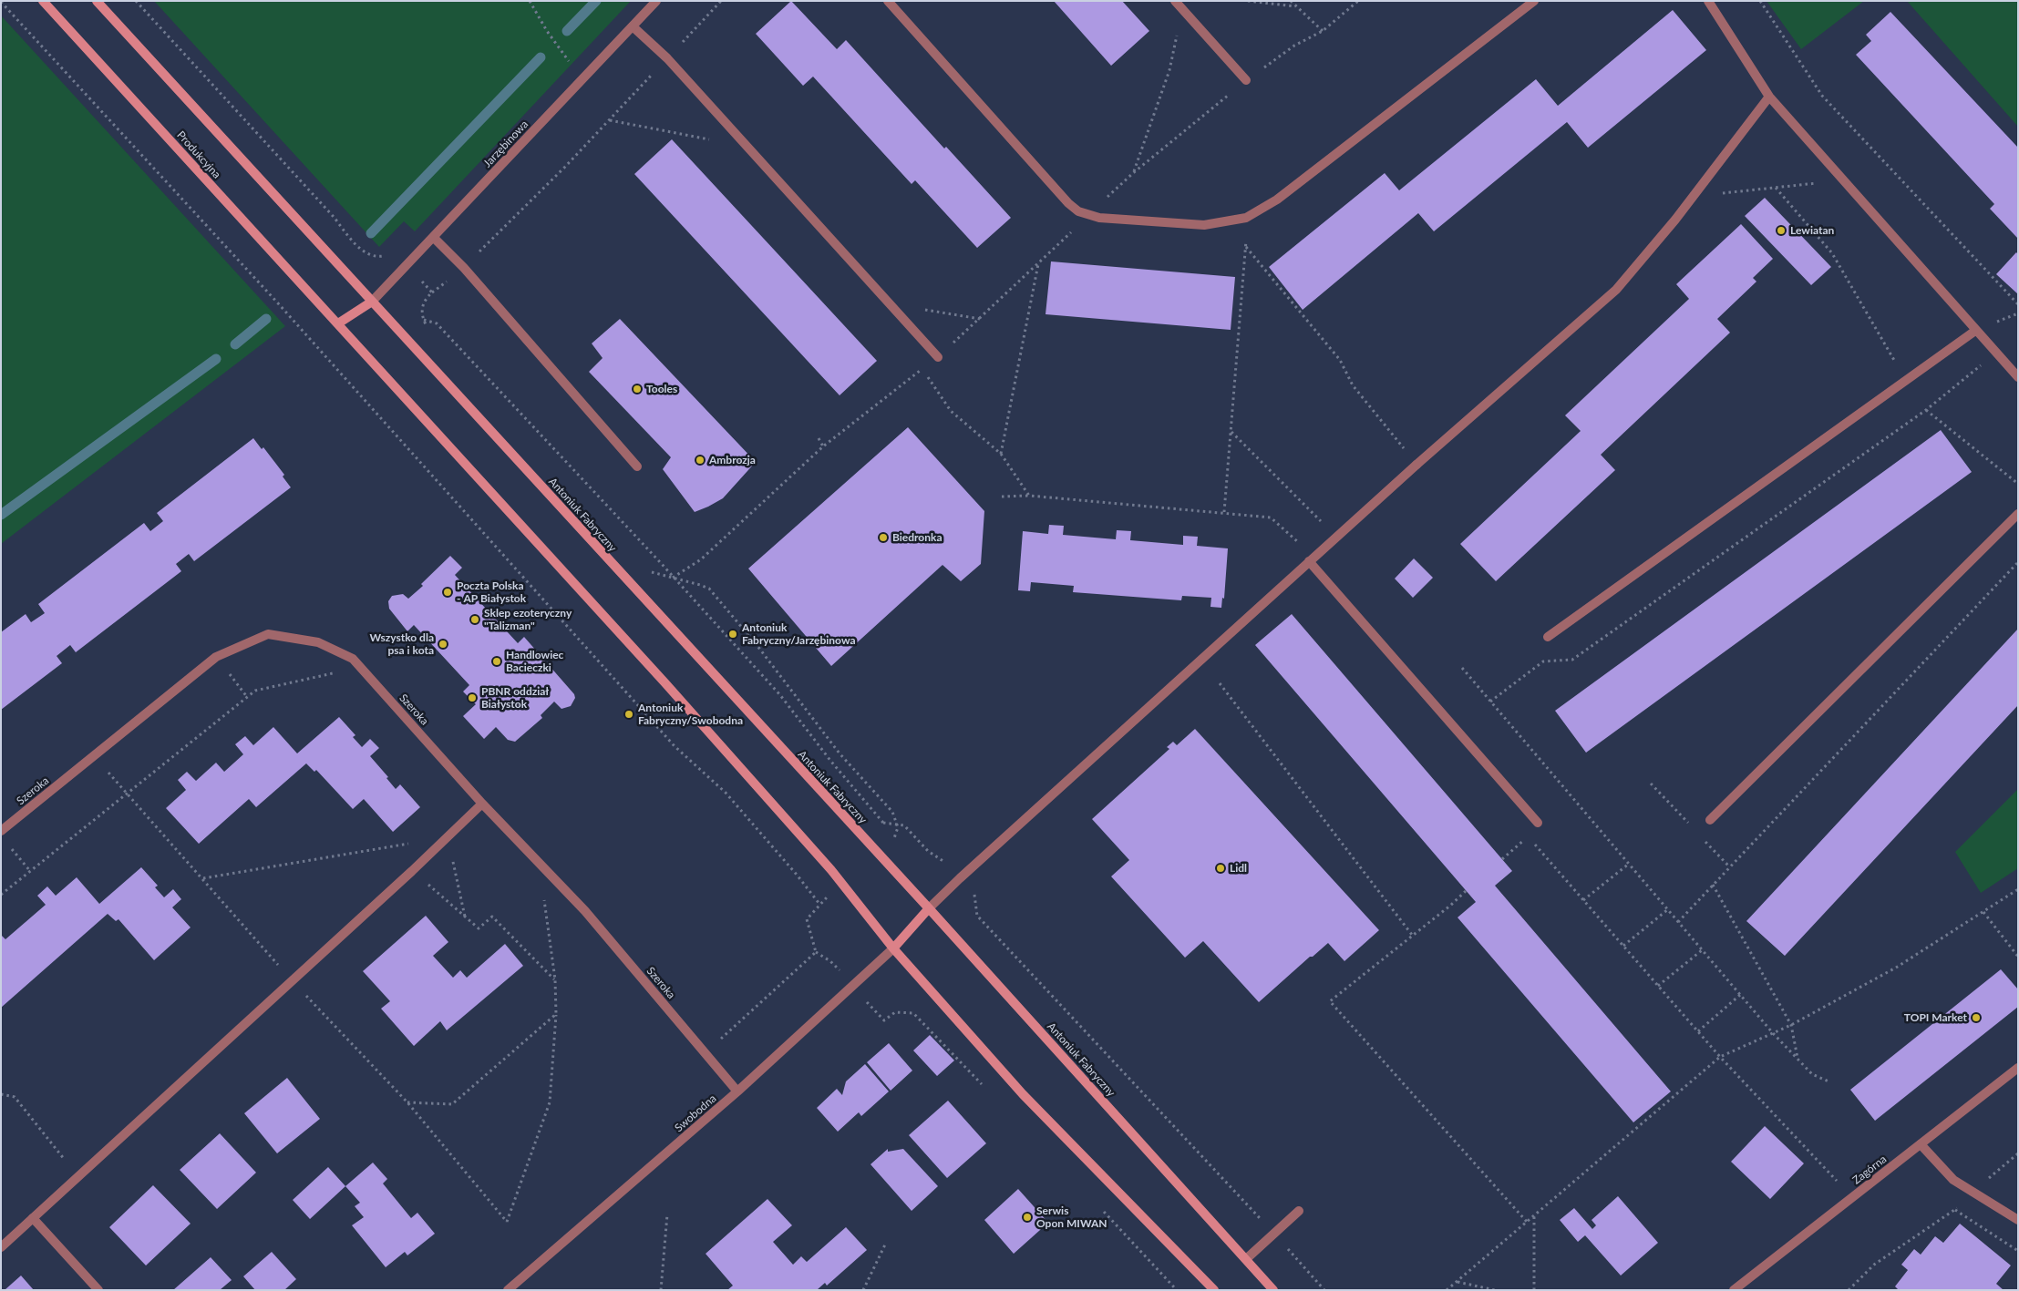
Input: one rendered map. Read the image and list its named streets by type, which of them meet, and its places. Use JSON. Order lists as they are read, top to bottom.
{
  "streets": {
    "main road": ["Produkcyjna", "Antoniuk Fabryczny"],
    "street": [
      "Jarzębinowa",
      "Szeroka",
      "Swobodna",
      "Zagórna"
    ]
  },
  "crossings": [
    ["Jarzębinowa", "Antoniuk Fabryczny"],
    ["Szeroka", "Swobodna"]
  ],
  "places": [
    "Lewiatan",
    "Tooles",
    "Ambrozja",
    "Biedronka",
    "Poczta Polska - AP Białystok",
    "Sklep ezoteryczny \"Talizman\"",
    "Antoniuk Fabryczny/Jarzębinowa",
    "Wszystko dla psa i kota",
    "Handlowiec Bacieczki",
    "PBNR oddział Białystok",
    "Antoniuk Fabryczny/Swobodna",
    "Lidl",
    "TOPI Market",
    "Serwis Opon MIWAN"
  ]
}
